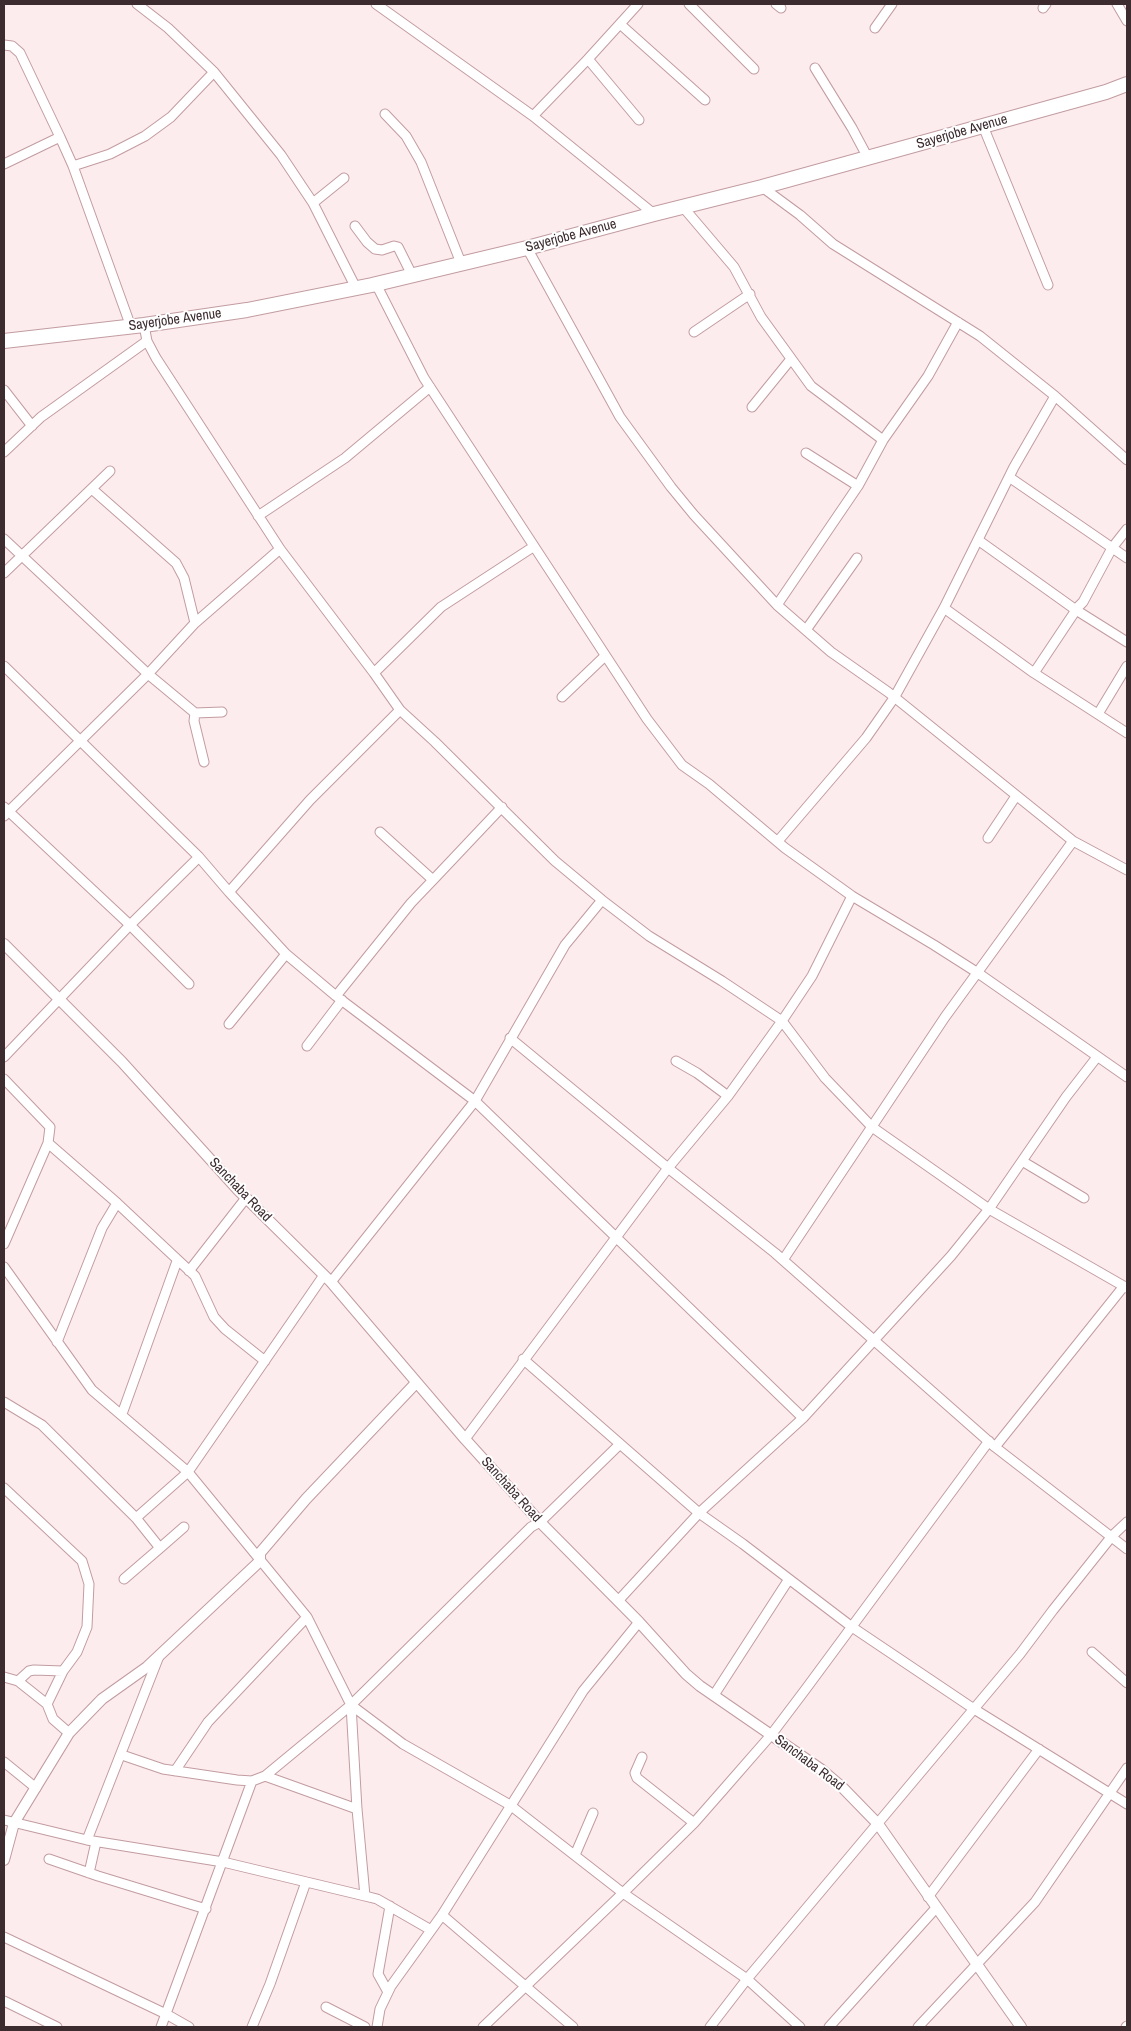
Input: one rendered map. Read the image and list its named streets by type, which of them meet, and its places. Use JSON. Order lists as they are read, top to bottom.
{
  "streets": {
    "main road": ["Sayerjobe Avenue"],
    "street": ["Sanchaba Road"]
  }
}
